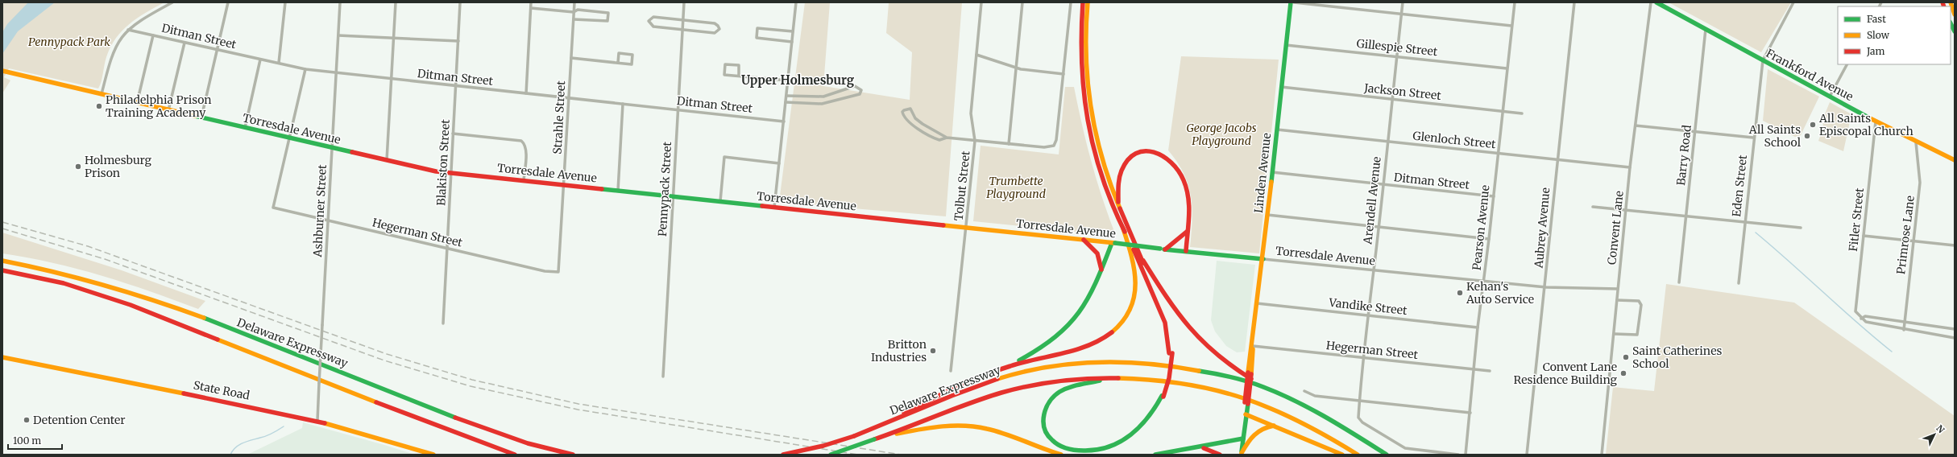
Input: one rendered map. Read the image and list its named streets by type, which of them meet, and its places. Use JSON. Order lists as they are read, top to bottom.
{
  "streets": {
    "main road": [
      "Frankford Avenue",
      "Torresdale Avenue",
      "Linden Avenue",
      "Delaware Expressway",
      "State Road"
    ],
    "street": [
      "Ditman Street",
      "Gillespie Street",
      "Jackson Street",
      "Strahle Street",
      "Glenloch Street",
      "Barry Road",
      "Blakiston Street",
      "Tolbut Street",
      "Eden Street",
      "Pennypack Street",
      "Arendell Avenue",
      "Ashburner Street",
      "Fitler Street",
      "Pearson Avenue",
      "Aubrey Avenue",
      "Convent Lane",
      "Hegerman Street",
      "Primrose Lane",
      "Vandike Street"
    ]
  },
  "crossings": [
    ["Ditman Street", "Strahle Street"],
    ["Ditman Street", "Blakiston Street"],
    ["Ditman Street", "Linden Avenue"],
    ["Ditman Street", "Pennypack Street"],
    ["Ditman Street", "Arendell Avenue"],
    ["Ditman Street", "Ashburner Street"],
    ["Ditman Street", "Pearson Avenue"],
    ["Gillespie Street", "Linden Avenue"],
    ["Gillespie Street", "Arendell Avenue"],
    ["Gillespie Street", "Pearson Avenue"],
    ["Frankford Avenue", "Barry Road"],
    ["Frankford Avenue", "Eden Street"],
    ["Frankford Avenue", "Fitler Street"],
    ["Frankford Avenue", "Primrose Lane"],
    ["Jackson Street", "Linden Avenue"],
    ["Jackson Street", "Arendell Avenue"],
    ["Jackson Street", "Pearson Avenue"],
    ["Strahle Street", "Torresdale Avenue"],
    ["Strahle Street", "Hegerman Street"],
    ["Torresdale Avenue", "Blakiston Street"],
    ["Torresdale Avenue", "Linden Avenue"],
    ["Torresdale Avenue", "Tolbut Street"],
    ["Torresdale Avenue", "Pennypack Street"],
    ["Torresdale Avenue", "Arendell Avenue"],
    ["Torresdale Avenue", "Ashburner Street"],
    ["Torresdale Avenue", "Pearson Avenue"],
    ["Torresdale Avenue", "Aubrey Avenue"],
    ["Torresdale Avenue", "Convent Lane"],
    ["Torresdale Avenue", "Hegerman Street"],
    ["Glenloch Street", "Linden Avenue"],
    ["Glenloch Street", "Arendell Avenue"],
    ["Glenloch Street", "Pearson Avenue"],
    ["Glenloch Street", "Aubrey Avenue"],
    ["Glenloch Street", "Convent Lane"],
    ["Blakiston Street", "Hegerman Street"],
    ["Linden Avenue", "Hegerman Street"],
    ["Linden Avenue", "Vandike Street"],
    ["Arendell Avenue", "Hegerman Street"],
    ["Arendell Avenue", "Vandike Street"],
    ["Ashburner Street", "Hegerman Street"],
    ["Ashburner Street", "State Road"],
    ["Pearson Avenue", "Hegerman Street"],
    ["Pearson Avenue", "Vandike Street"]
  ],
  "districts": ["Upper Holmesburg"],
  "parks": ["Pennypack Park", "George Jacobs Playground", "Trumbette Playground"],
  "places": [
    "Philadelphia Prison Training Academy",
    "All Saints Episcopal Church",
    "All Saints School",
    "Holmesburg Prison",
    "Kehan's Auto Service",
    "Britton Industries",
    "Saint Catherines School",
    "Convent Lane Residence Building",
    "Detention Center"
  ],
  "legend": ["Fast", "Slow", "Jam"],
  "scale_bar": "100 m",
  "north": "top right"
}
